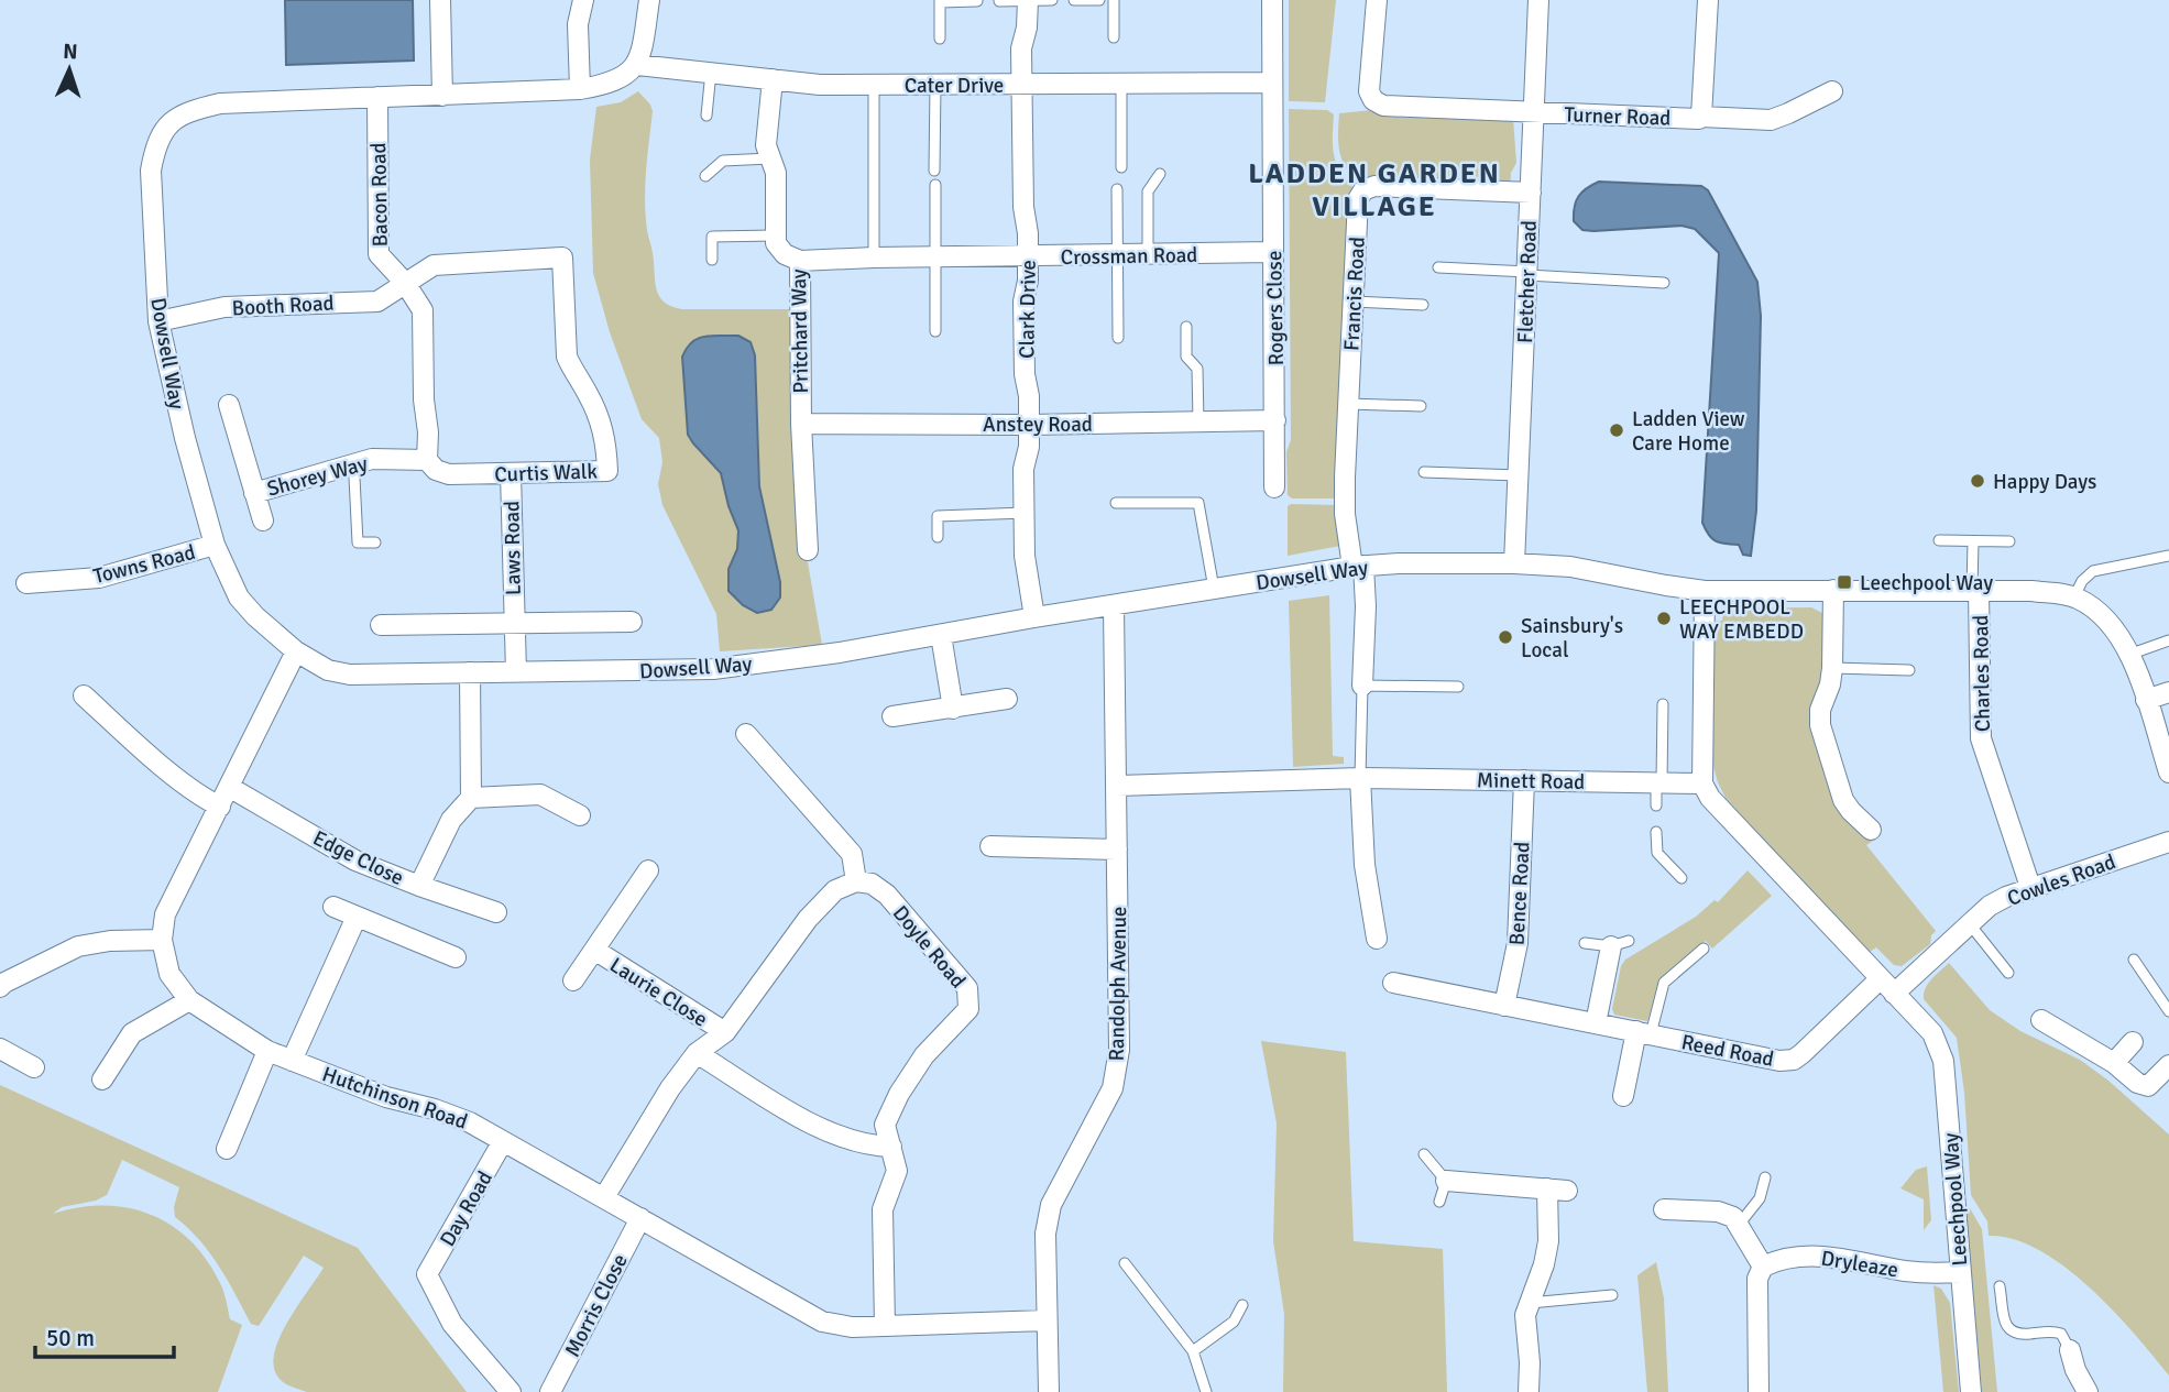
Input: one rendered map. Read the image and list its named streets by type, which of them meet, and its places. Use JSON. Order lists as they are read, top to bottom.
{
  "streets": {
    "street": [
      "Cater Drive",
      "Turner Road",
      "Bacon Road",
      "Crossman Road",
      "Fletcher Road",
      "Francis Road",
      "Booth Road",
      "Rogers Close",
      "Clark Drive",
      "Pritchard Way",
      "Dowsell Way",
      "Anstey Road",
      "Curtis Walk",
      "Shorey Way",
      "Laws Road",
      "Towns Road",
      "Charles Road",
      "Minett Road",
      "Edge Close",
      "Cowles Road",
      "Bence Road",
      "Doyle Road",
      "Randolph Avenue",
      "Laurie Close",
      "Reed Road",
      "Hutchinson Road",
      "Leechpool Way",
      "Day Road",
      "Dryleaze",
      "Morris Close"
    ]
  },
  "crossings": [
    ["Cater Drive", "Rogers Close"],
    ["Cater Drive", "Clark Drive"],
    ["Cater Drive", "Dowsell Way"],
    ["Turner Road", "Fletcher Road"],
    ["Bacon Road", "Booth Road"],
    ["Bacon Road", "Dowsell Way"],
    ["Bacon Road", "Curtis Walk"],
    ["Crossman Road", "Rogers Close"],
    ["Crossman Road", "Clark Drive"],
    ["Crossman Road", "Pritchard Way"],
    ["Fletcher Road", "Francis Road"],
    ["Fletcher Road", "Dowsell Way"],
    ["Francis Road", "Dowsell Way"],
    ["Booth Road", "Dowsell Way"],
    ["Booth Road", "Curtis Walk"],
    ["Rogers Close", "Anstey Road"],
    ["Clark Drive", "Dowsell Way"],
    ["Clark Drive", "Anstey Road"],
    ["Pritchard Way", "Anstey Road"],
    ["Dowsell Way", "Laws Road"],
    ["Dowsell Way", "Towns Road"],
    ["Dowsell Way", "Charles Road"],
    ["Dowsell Way", "Randolph Avenue"],
    ["Dowsell Way", "Hutchinson Road"],
    ["Curtis Walk", "Shorey Way"],
    ["Curtis Walk", "Laws Road"],
    ["Charles Road", "Cowles Road"],
    ["Minett Road", "Bence Road"],
    ["Minett Road", "Randolph Avenue"],
    ["Minett Road", "Leechpool Way"],
    ["Edge Close", "Hutchinson Road"],
    ["Cowles Road", "Reed Road"],
    ["Cowles Road", "Leechpool Way"],
    ["Bence Road", "Reed Road"],
    ["Doyle Road", "Hutchinson Road"],
    ["Randolph Avenue", "Hutchinson Road"],
    ["Reed Road", "Leechpool Way"],
    ["Hutchinson Road", "Day Road"],
    ["Hutchinson Road", "Morris Close"],
    ["Leechpool Way", "Dryleaze"]
  ],
  "districts": ["LADDEN GARDEN VILLAGE"],
  "places": {
    "other": [
      "Ladden View Care Home",
      "Happy Days",
      "LEECHPOOL WAY EMBEDD",
      "Sainsbury's Local"
    ],
    "transit": ["Leechpool Way"]
  },
  "scale_bar": "50 m",
  "north": "top"
}
